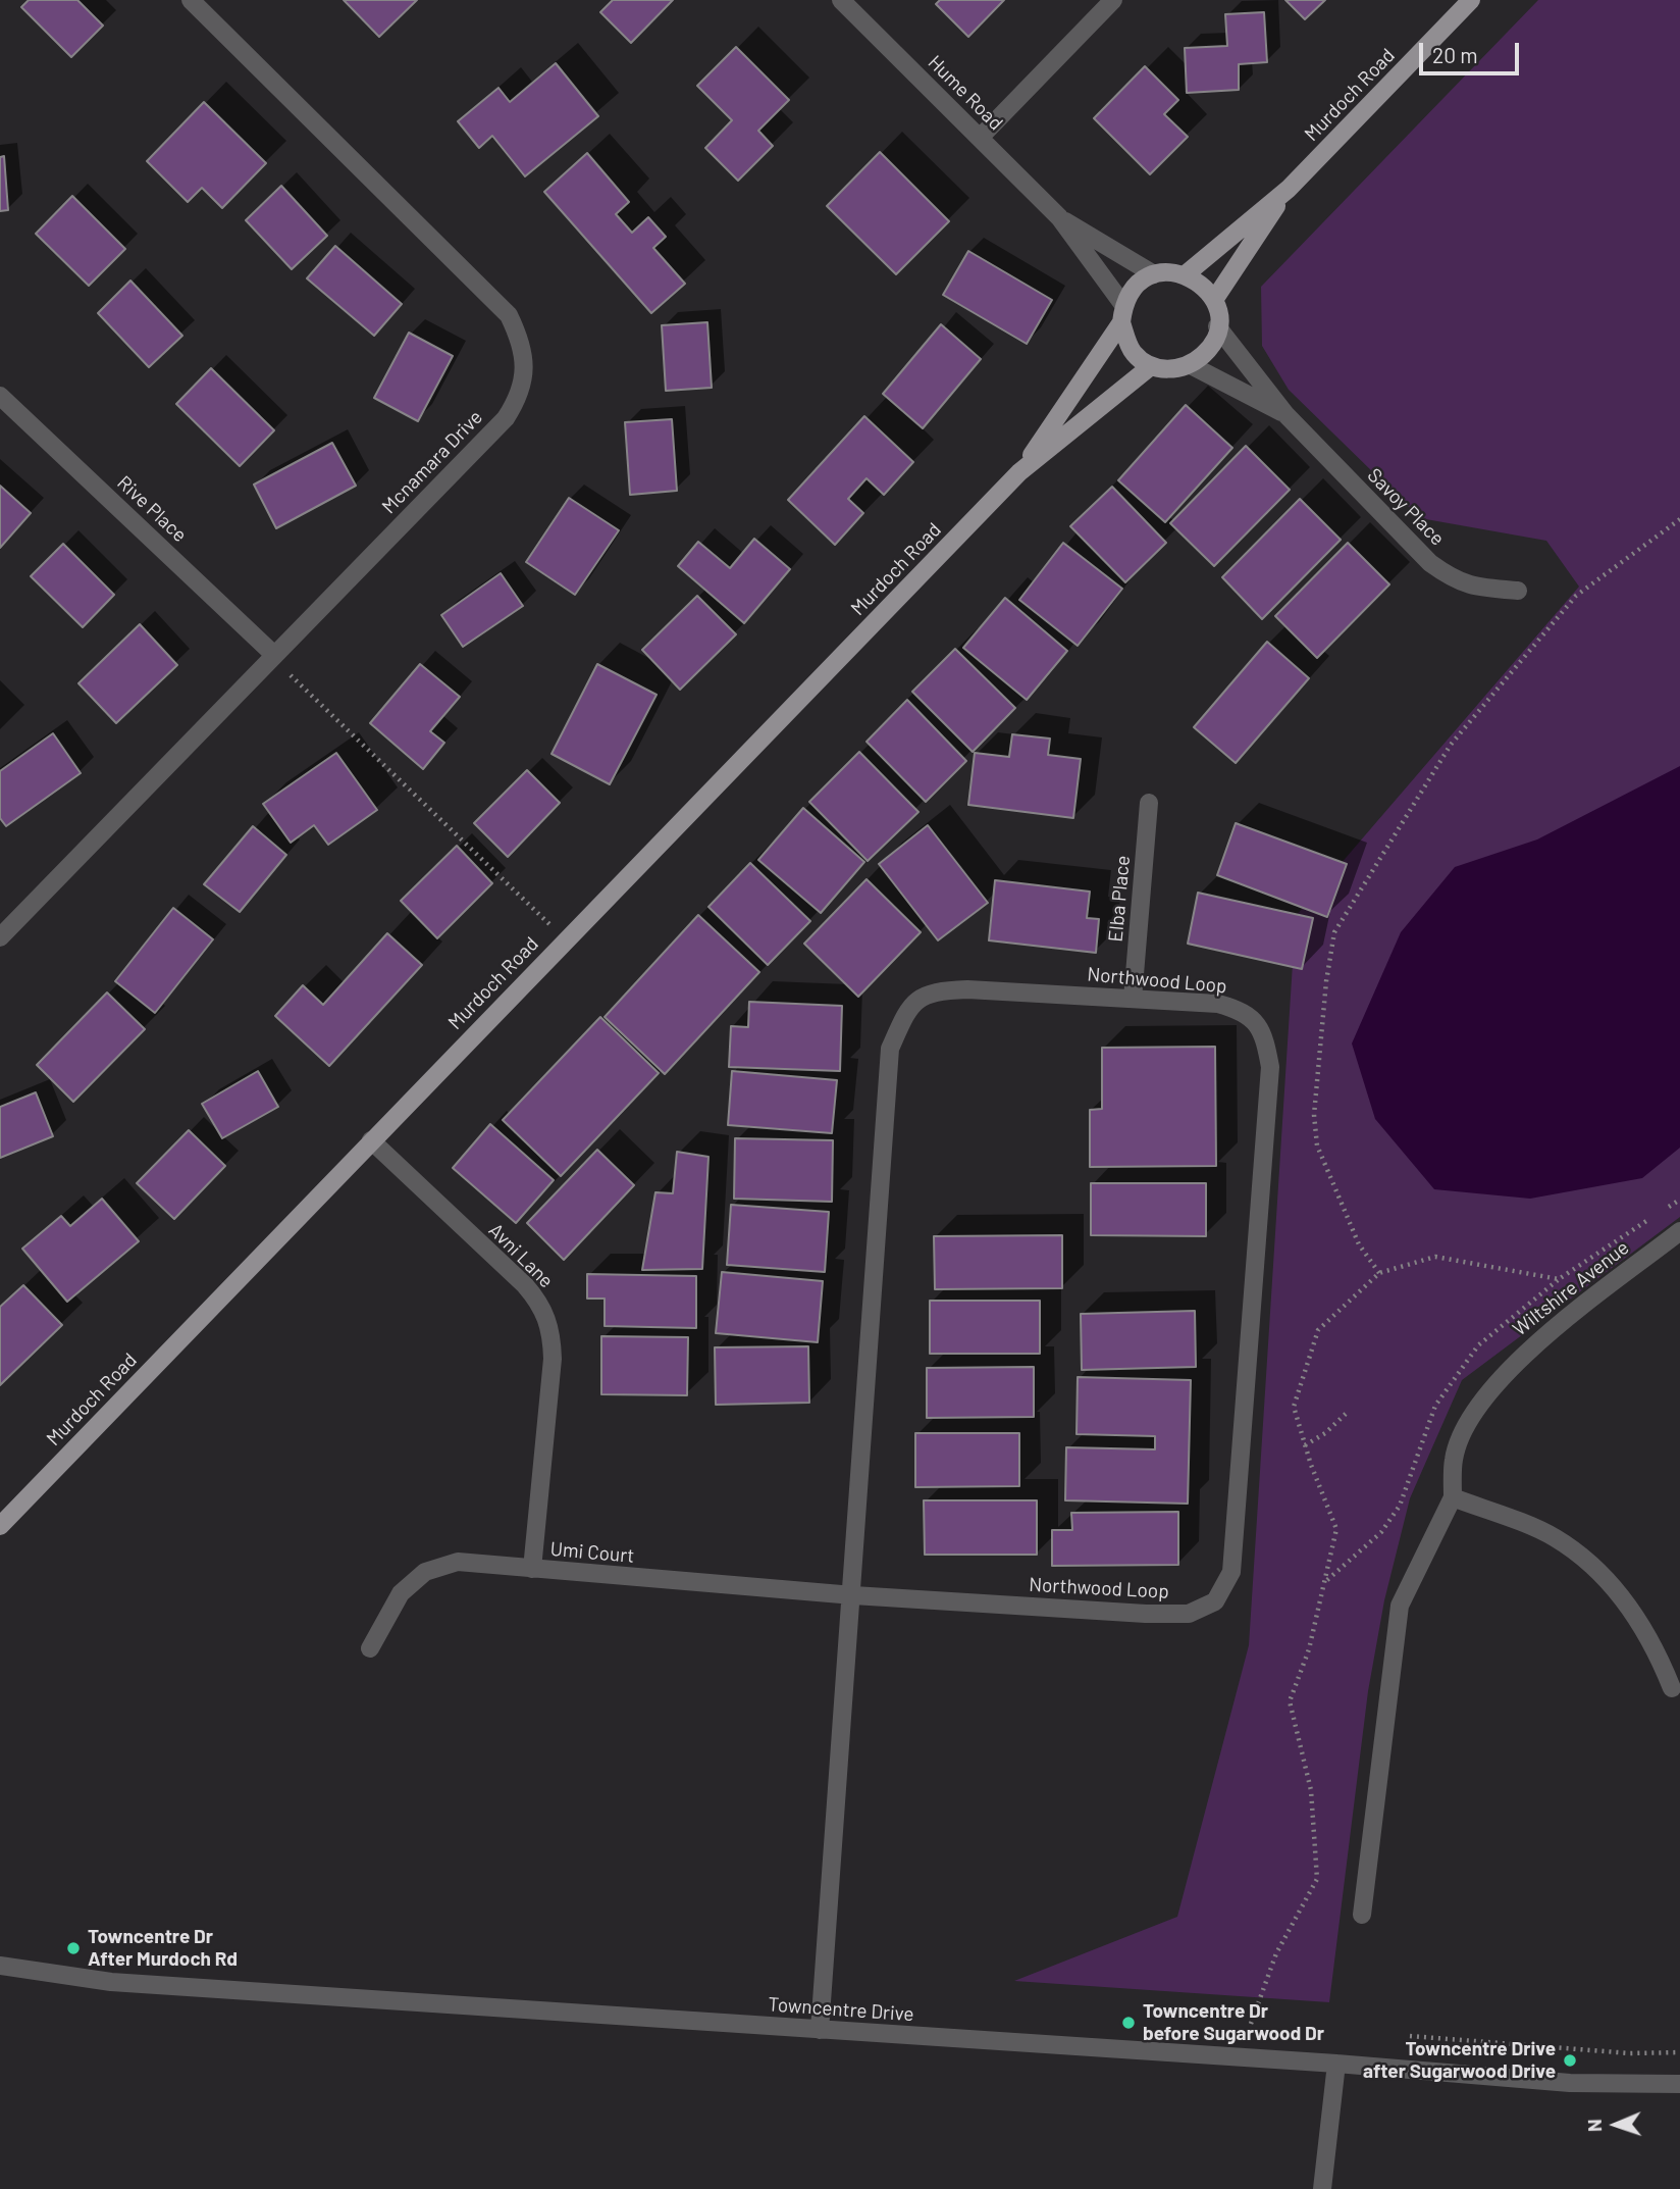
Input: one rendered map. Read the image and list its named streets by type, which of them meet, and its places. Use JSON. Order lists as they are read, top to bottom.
{
  "streets": {
    "main road": ["Murdoch Road"],
    "street": [
      "Hume Road",
      "Mcnamara Drive",
      "Savoy Place",
      "Rive Place",
      "Elba Place",
      "Northwood Loop",
      "Avni Lane",
      "Wiltshire Avenue",
      "Umi Court",
      "Towncentre Drive"
    ]
  },
  "crossings": [
    ["Hume Road", "Murdoch Road"],
    ["Hume Road", "Savoy Place"],
    ["Murdoch Road", "Savoy Place"],
    ["Murdoch Road", "Avni Lane"],
    ["Mcnamara Drive", "Rive Place"],
    ["Elba Place", "Northwood Loop"],
    ["Northwood Loop", "Umi Court"],
    ["Northwood Loop", "Towncentre Drive"],
    ["Avni Lane", "Umi Court"]
  ],
  "places": ["Towncentre Dr After Murdoch Rd", "Towncentre Dr before Sugarwood Dr", "Towncentre Drive after Sugarwood Drive"],
  "scale_bar": "20 m",
  "north": "left"
}
